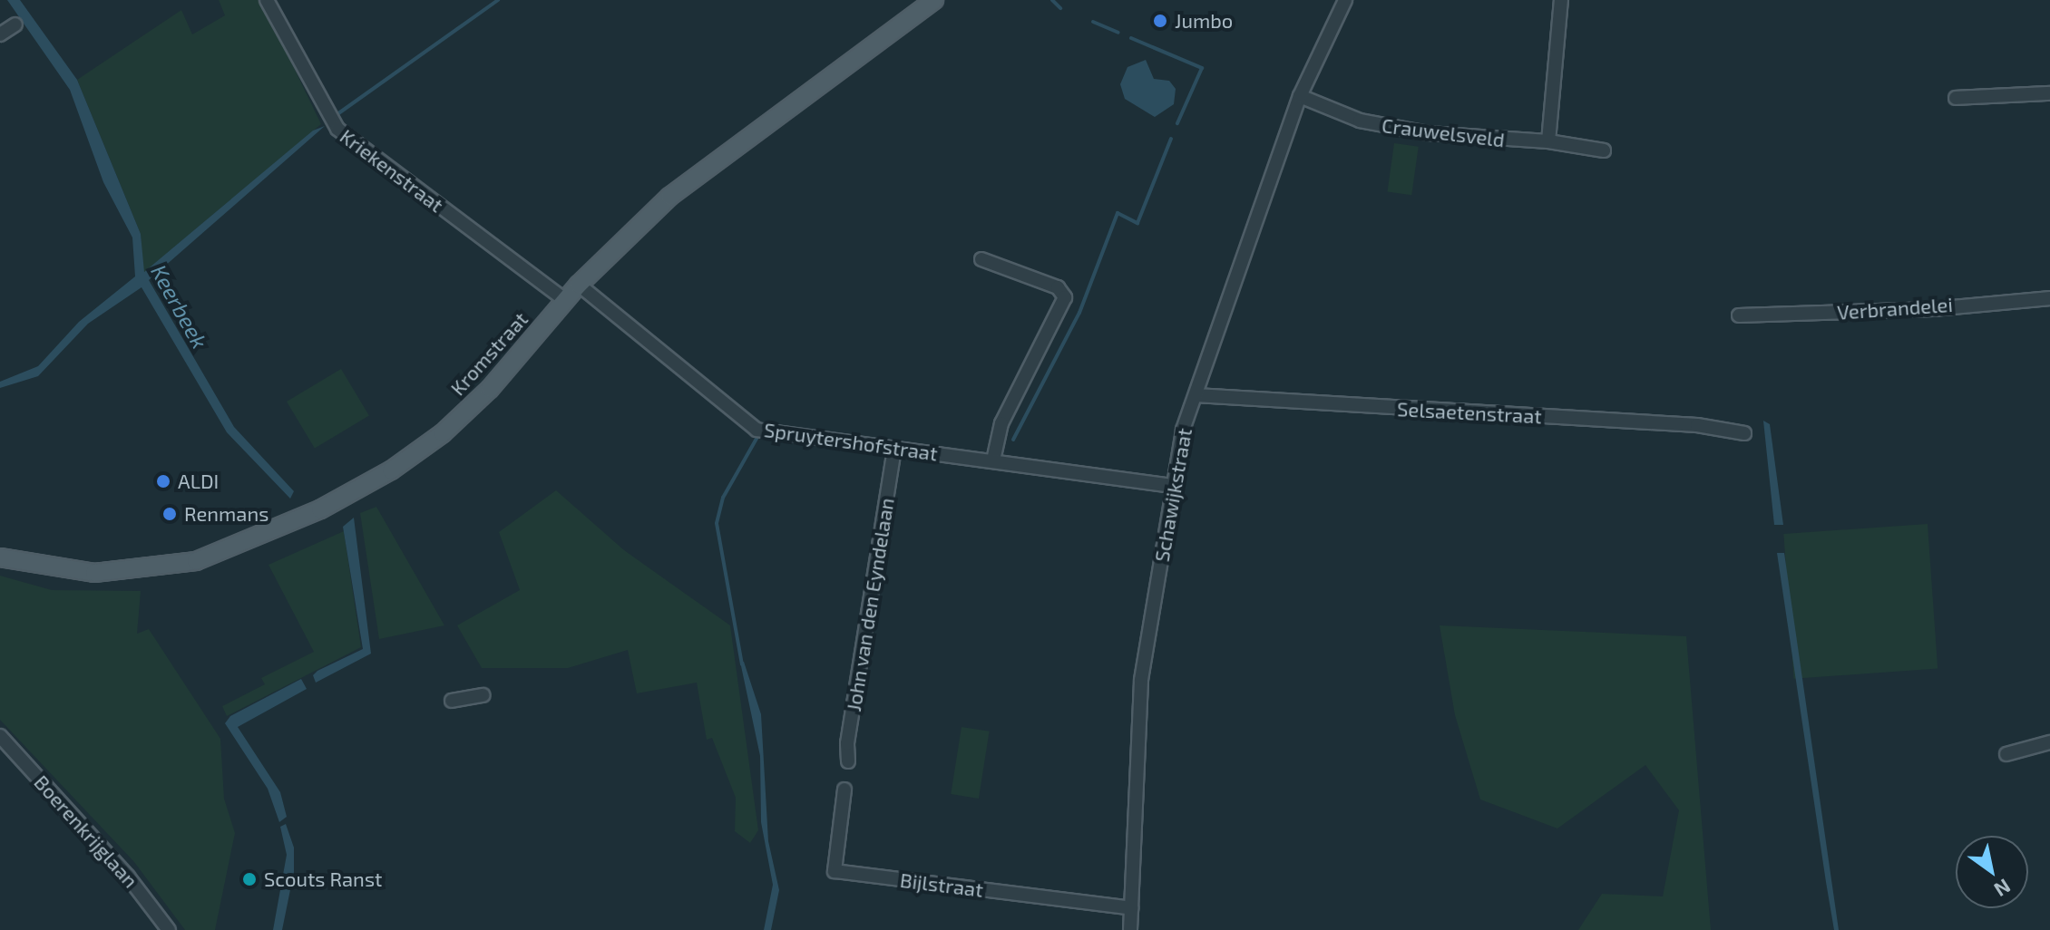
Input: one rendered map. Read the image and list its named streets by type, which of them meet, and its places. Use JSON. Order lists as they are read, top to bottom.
{
  "streets": {
    "main road": ["Kromstraat"],
    "street": [
      "Crauwelsveld",
      "Kriekenstraat",
      "Verbrandelei",
      "Selsaetenstraat",
      "Spruytershofstraat",
      "Schawijkstraat",
      "John van den Eyndelaan",
      "Boerenkrijglaan",
      "Bijlstraat"
    ]
  },
  "crossings": [
    ["Crauwelsveld", "Schawijkstraat"],
    ["Kriekenstraat", "Kromstraat"],
    ["Kromstraat", "Spruytershofstraat"],
    ["Selsaetenstraat", "Schawijkstraat"],
    ["Spruytershofstraat", "Schawijkstraat"],
    ["Spruytershofstraat", "John van den Eyndelaan"],
    ["Schawijkstraat", "Bijlstraat"]
  ],
  "water": ["Keerbeek"],
  "places": [
    "Jumbo",
    "ALDI",
    "Renmans",
    "Scouts Ranst"
  ],
  "north": "bottom right"
}
